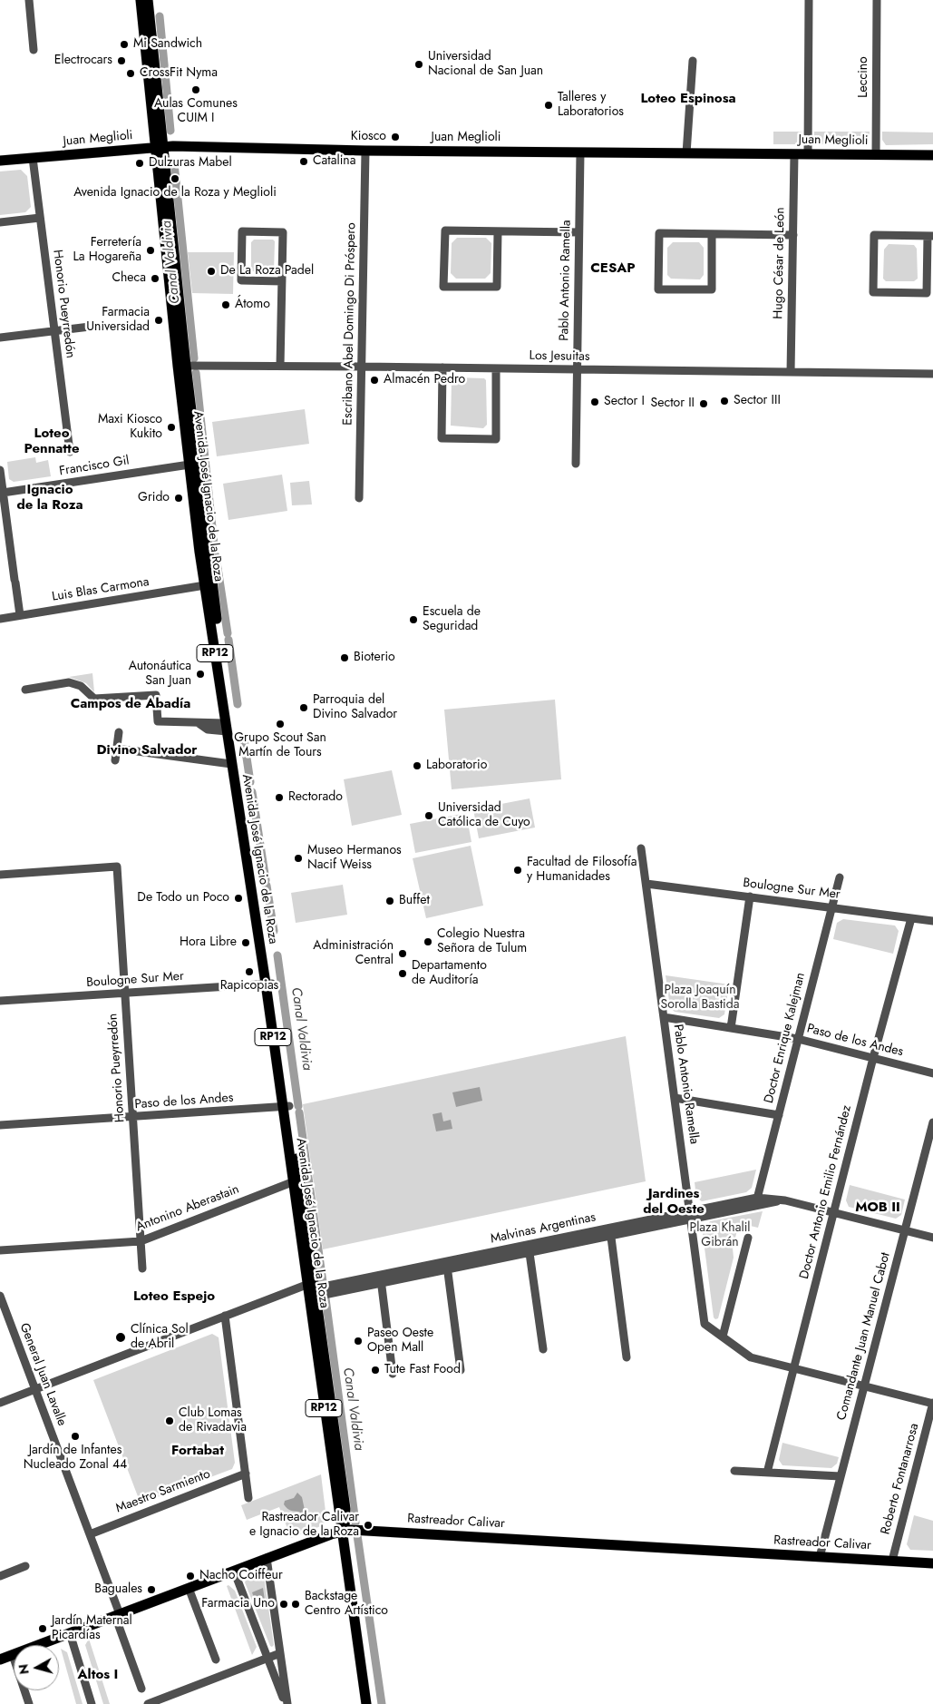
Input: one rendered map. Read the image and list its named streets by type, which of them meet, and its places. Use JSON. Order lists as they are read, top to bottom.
{
  "streets": {
    "main road": [
      "Juan Meglioli",
      "Avenida José Ignacio de la Roza",
      "RP12",
      "Rastreador Calivar"
    ],
    "street": [
      "Leccino",
      "Hugo César de León",
      "Pablo Antonio Ramella",
      "Honorio Pueyrredón",
      "Escribano Abel Domingo Di Próspero",
      "Los Jesuitas",
      "Francisco Gil",
      "Luis Blas Carmona",
      "Boulogne Sur Mer",
      "Doctor Enrique Kalejman",
      "Paso de los Andes",
      "Doctor Antonio Emilio Fernández",
      "Antonino Aberastain",
      "Malvinas Argentinas",
      "Comandante Juan Manuel Cabot",
      "General Juan Lavalle",
      "Roberto Fontanarrosa",
      "Maestro Sarmiento"
    ]
  },
  "crossings": [
    ["Leccino", "Juan Meglioli"],
    ["Juan Meglioli", "Hugo César de León"],
    ["Juan Meglioli", "Pablo Antonio Ramella"],
    ["Juan Meglioli", "Honorio Pueyrredón"],
    ["Juan Meglioli", "Escribano Abel Domingo Di Próspero"],
    ["Juan Meglioli", "Avenida José Ignacio de la Roza"],
    ["Hugo César de León", "Los Jesuitas"],
    ["Pablo Antonio Ramella", "Los Jesuitas"],
    ["Pablo Antonio Ramella", "Boulogne Sur Mer"],
    ["Pablo Antonio Ramella", "Paso de los Andes"],
    ["Pablo Antonio Ramella", "Malvinas Argentinas"],
    ["Honorio Pueyrredón", "Boulogne Sur Mer"],
    ["Honorio Pueyrredón", "Paso de los Andes"],
    ["Honorio Pueyrredón", "Antonino Aberastain"],
    ["Escribano Abel Domingo Di Próspero", "Los Jesuitas"],
    ["Los Jesuitas", "Avenida José Ignacio de la Roza"],
    ["Francisco Gil", "Avenida José Ignacio de la Roza"],
    ["Avenida José Ignacio de la Roza", "Luis Blas Carmona"],
    ["Avenida José Ignacio de la Roza", "Boulogne Sur Mer"],
    ["Avenida José Ignacio de la Roza", "Paso de los Andes"],
    ["Avenida José Ignacio de la Roza", "Antonino Aberastain"],
    ["Avenida José Ignacio de la Roza", "Malvinas Argentinas"],
    ["Avenida José Ignacio de la Roza", "Rastreador Calivar"],
    ["Boulogne Sur Mer", "Doctor Enrique Kalejman"],
    ["Boulogne Sur Mer", "Doctor Antonio Emilio Fernández"],
    ["Doctor Enrique Kalejman", "Paso de los Andes"],
    ["Doctor Enrique Kalejman", "Malvinas Argentinas"],
    ["Paso de los Andes", "Doctor Antonio Emilio Fernández"],
    ["Doctor Antonio Emilio Fernández", "Malvinas Argentinas"],
    ["Malvinas Argentinas", "Comandante Juan Manuel Cabot"],
    ["Malvinas Argentinas", "General Juan Lavalle"],
    ["Comandante Juan Manuel Cabot", "Rastreador Calivar"],
    ["General Juan Lavalle", "Maestro Sarmiento"],
    ["General Juan Lavalle", "Rastreador Calivar"],
    ["Roberto Fontanarrosa", "Rastreador Calivar"]
  ],
  "districts": [
    "Loteo Espinosa",
    "CESAP",
    "Loteo Pennatte",
    "Ignacio de la Roza",
    "Campos de Abadía",
    "Divino Salvador",
    "Jardines del Oeste",
    "MOB II",
    "Loteo Espejo",
    "Fortabat",
    "Altos I"
  ],
  "water": ["Canal Valdivia"],
  "parks": ["Plaza Joaquín Sorolla Bastida", "Plaza Khalil Gibrán"],
  "places": [
    "Mi Sandwich",
    "Electrocars",
    "Universidad Nacional de San Juan",
    "CrossFit Nyma",
    "Aulas Comunes CUIM I",
    "Talleres y Laboratorios",
    "Kiosco",
    "Catalina",
    "Dulzuras Mabel",
    "Avenida Ignacio de la Roza y Meglioli",
    "Ferretería La Hogareña",
    "De La Roza Padel",
    "Checa",
    "Átomo",
    "Farmacia Universidad",
    "Almacén Pedro",
    "Sector III",
    "Sector I",
    "Sector II",
    "Maxi Kiosco Kukito",
    "Grido",
    "Escuela de Seguridad",
    "Bioterio",
    "Autonáutica San Juan",
    "Parroquia del Divino Salvador",
    "Grupo Scout San Martín de Tours",
    "Laboratorio",
    "Rectorado",
    "Universidad Católica de Cuyo",
    "Museo Hermanos Nacif Weiss",
    "Facultad de Filosofía y Humanidades",
    "De Todo un Poco",
    "Buffet",
    "Colegio Nuestra Señora de Tulum",
    "Hora Libre",
    "Administración Central",
    "Rapicopias",
    "Departamento de Auditoría",
    "Clínica Sol de Abril",
    "Paseo Oeste Open Mall",
    "Tute Fast Food",
    "Club Lomas de Rivadavia",
    "Jardín de Infantes Nucleado Zonal 44",
    "Rastreador Calivar e Ignacio de la Roza",
    "Nacho Coiffeur",
    "Baguales",
    "Farmacia Uno",
    "Backstage Centro Artístico",
    "Jardín Maternal Picardías"
  ],
  "north": "left"
}
